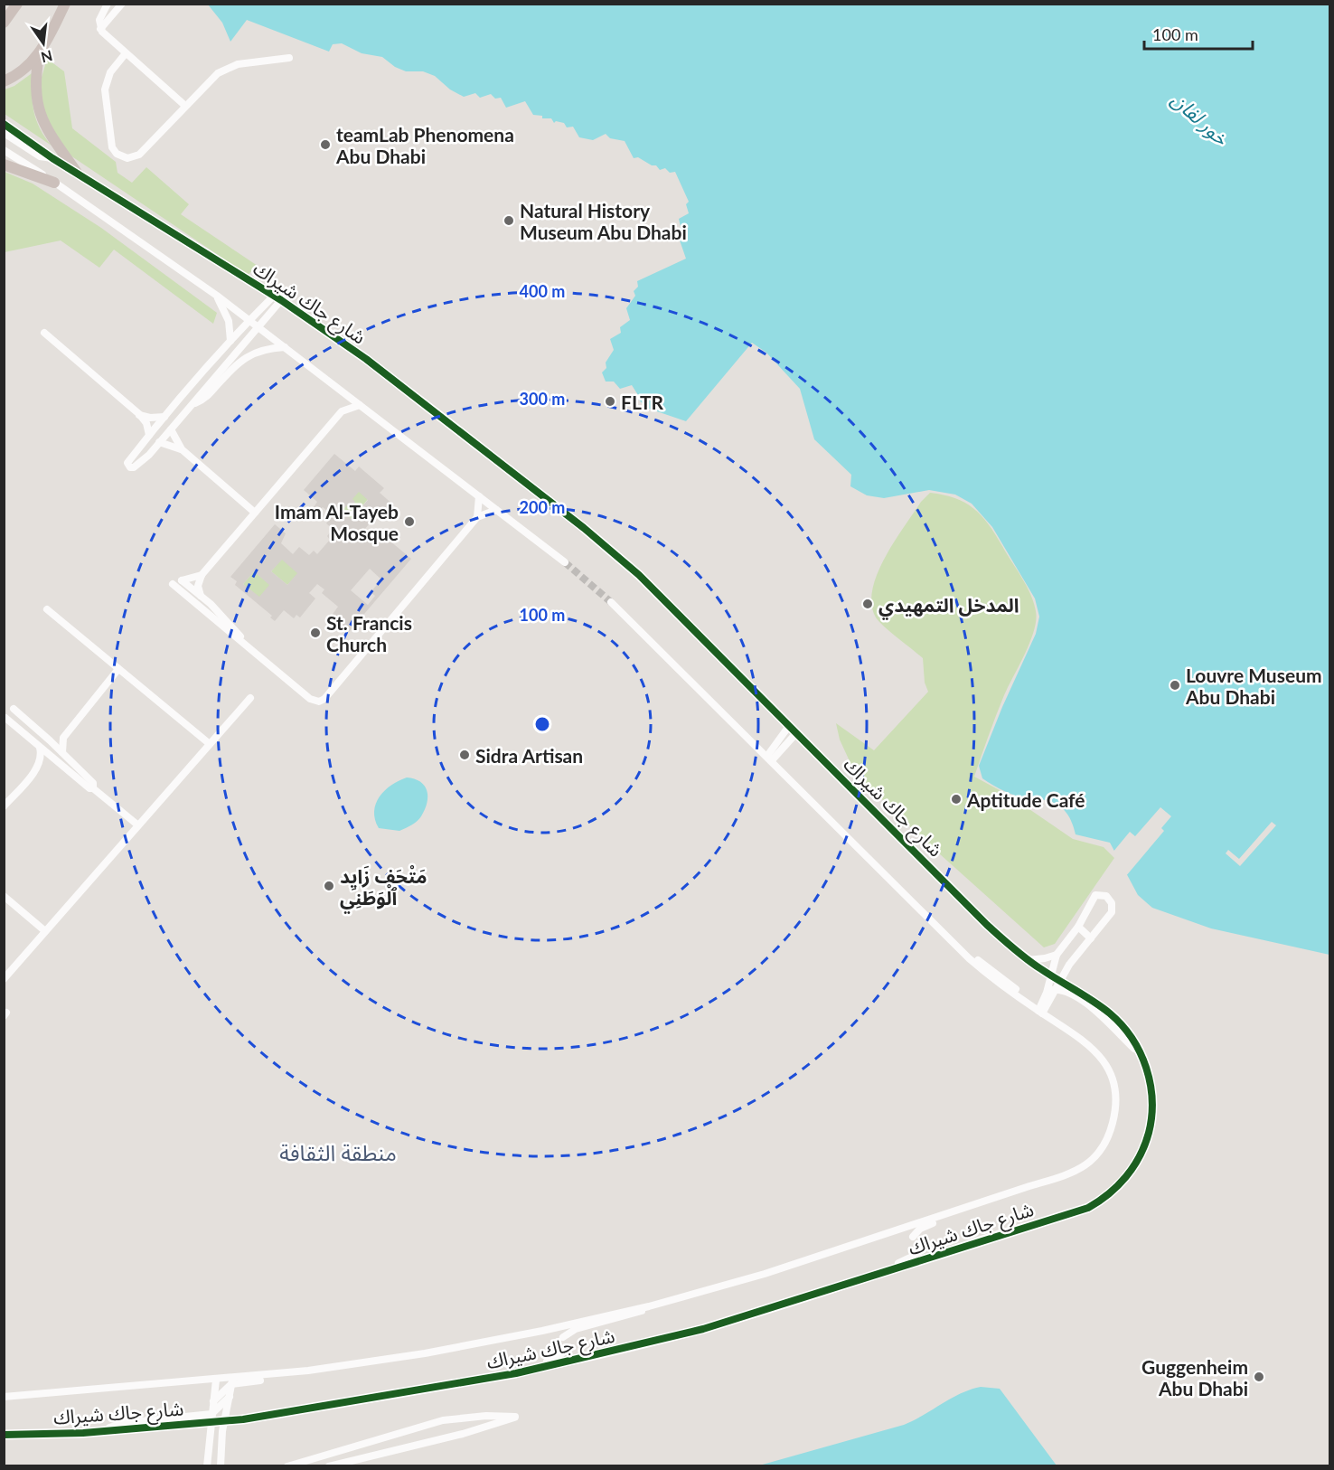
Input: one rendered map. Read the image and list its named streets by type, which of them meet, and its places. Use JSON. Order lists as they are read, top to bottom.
{
  "streets": {
    "street": ["شارع جاك شيراك"]
  },
  "districts": ["منطقة الثقافة"],
  "water": ["خور لفان"],
  "places": [
    "teamLab Phenomena Abu Dhabi",
    "Natural History Museum Abu Dhabi",
    "FLTR",
    "Imam Al-Tayeb Mosque",
    "المدخل التمهيدي",
    "St. Francis Church",
    "Louvre Museum Abu Dhabi",
    "Sidra Artisan",
    "Aptitude Café",
    "مَتْحَف زَايِد ٱلْوَطَنِي",
    "Guggenheim Abu Dhabi"
  ],
  "scale_bar": "100 m",
  "north": "bottom",
  "rings": [
    "400 m",
    "300 m",
    "200 m",
    "100 m"
  ]
}
